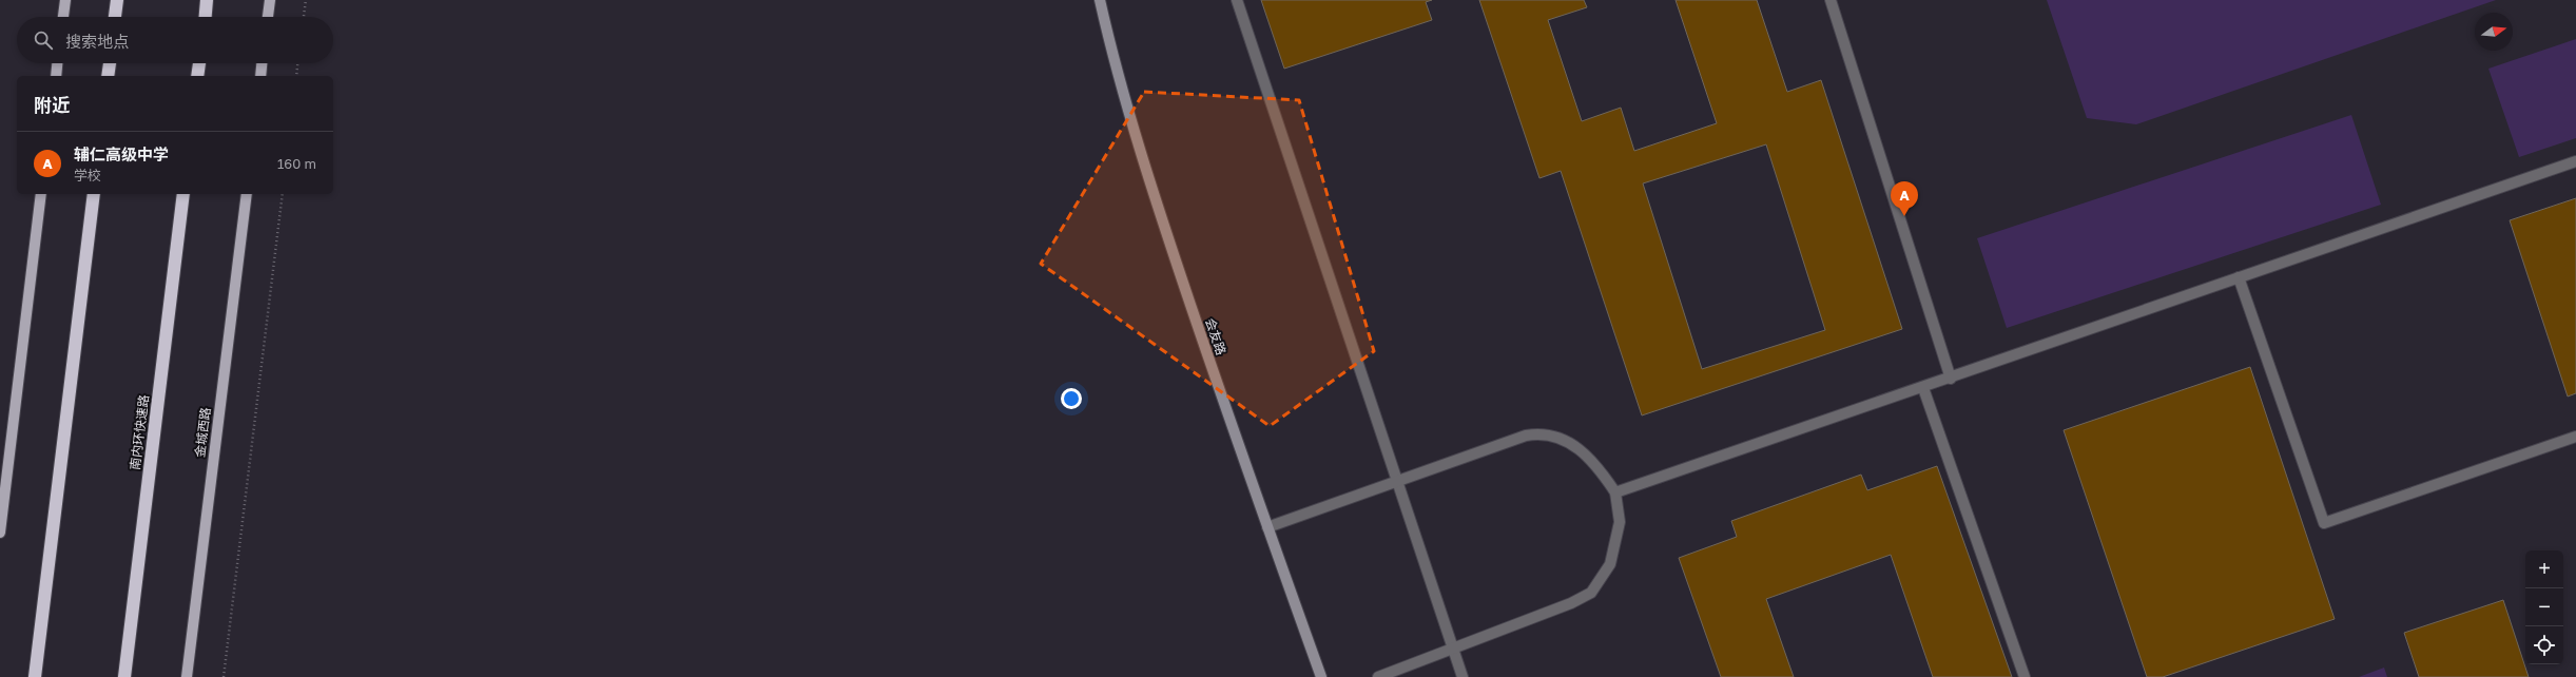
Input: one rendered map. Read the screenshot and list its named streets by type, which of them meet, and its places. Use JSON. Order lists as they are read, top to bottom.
{
  "streets": {
    "highway": ["南内环快速路"],
    "main road": ["金城西路"],
    "street": ["会友路"]
  },
  "north": "right",
  "page": {
    "search": "搜索地点",
    "heading": "附近",
    "list": [
      {
        "mark": "A",
        "name": "辅仁高级中学",
        "note": "学校",
        "value": "160 m"
      }
    ],
    "pins": "A",
    "map_buttons": ["+", "−"]
  }
}
